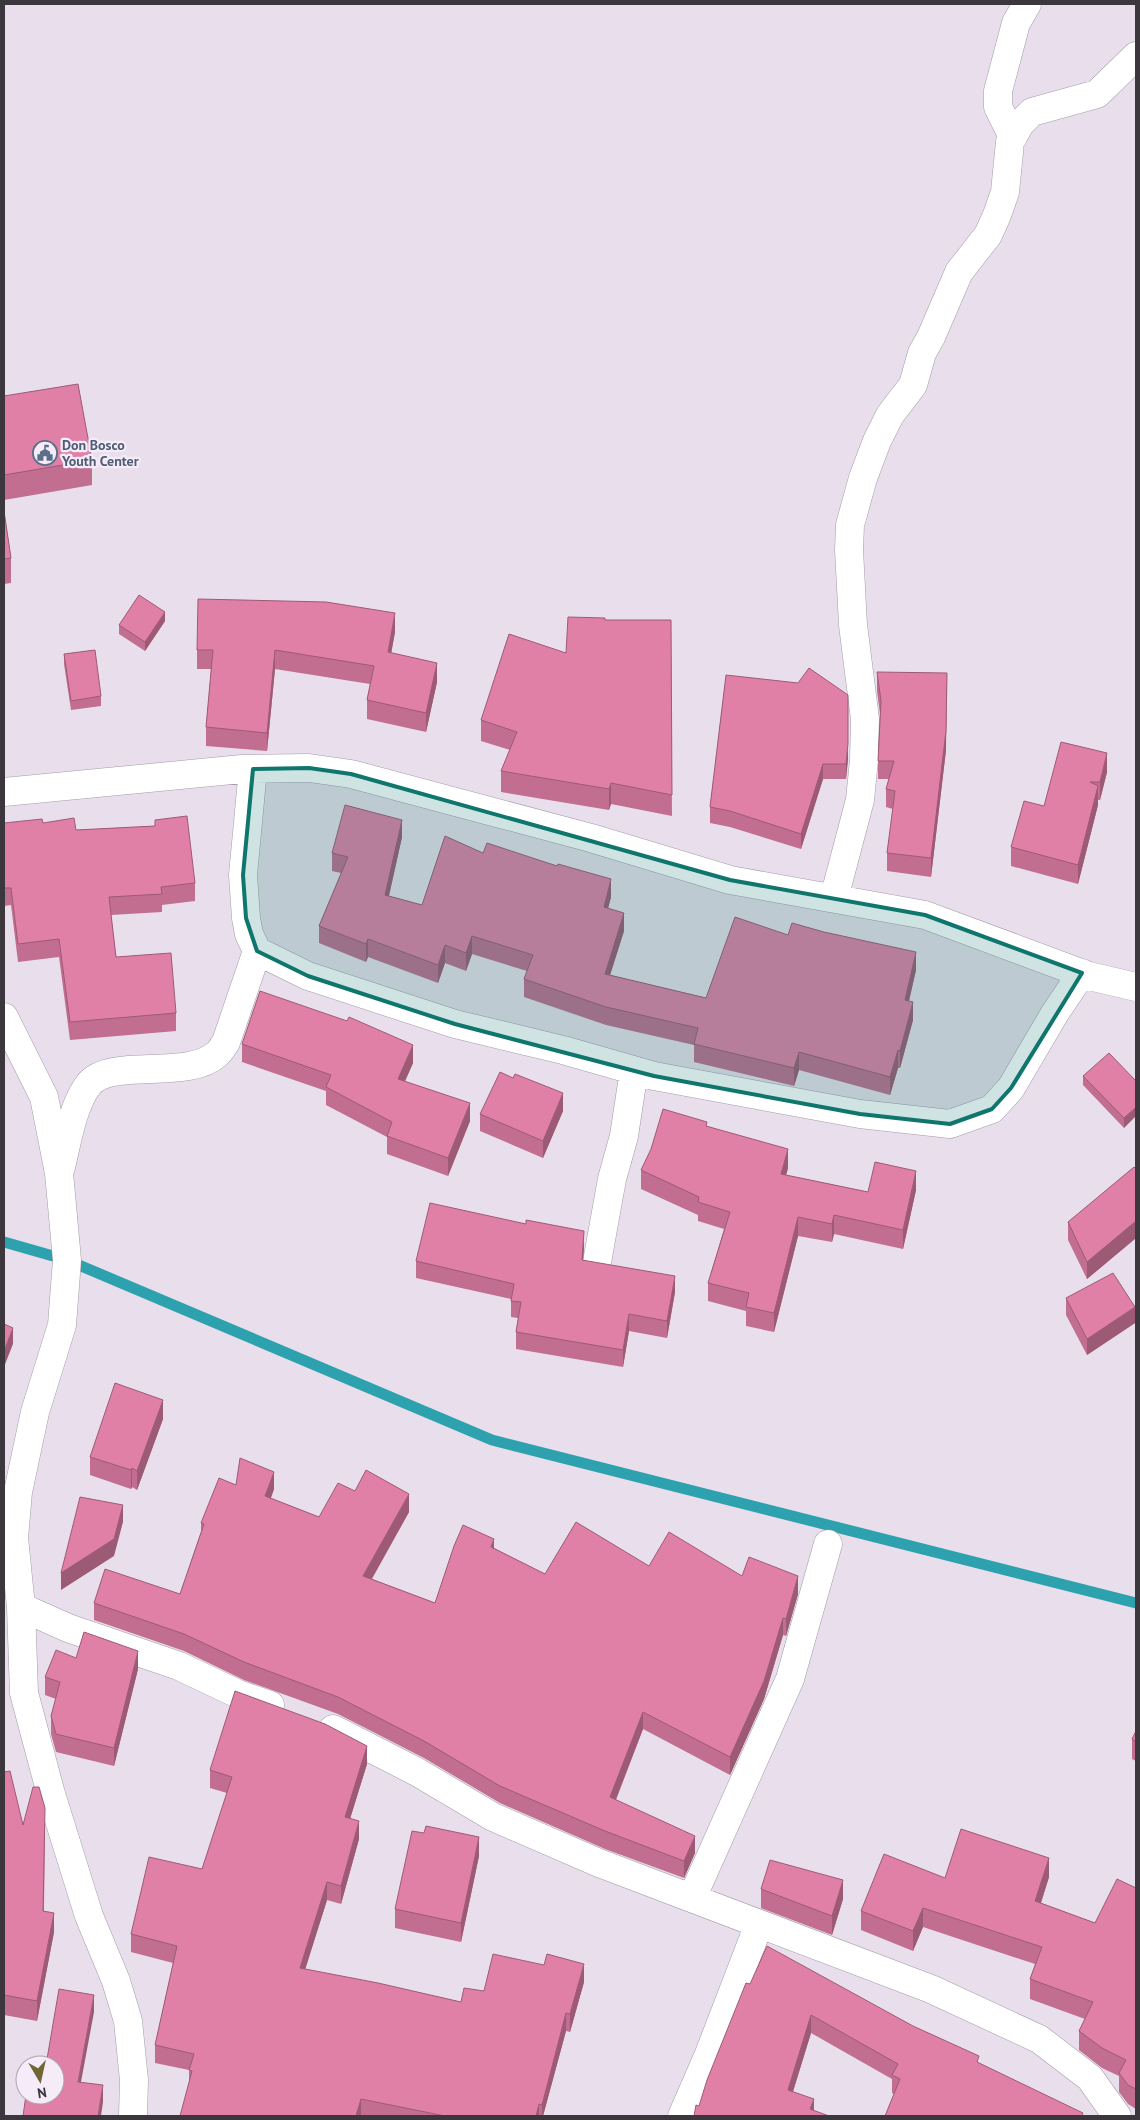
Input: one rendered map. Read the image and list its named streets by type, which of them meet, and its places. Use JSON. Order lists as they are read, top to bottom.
{
  "places": {
    "public building": ["Don Bosco Youth Center"]
  },
  "north": "bottom"
}
